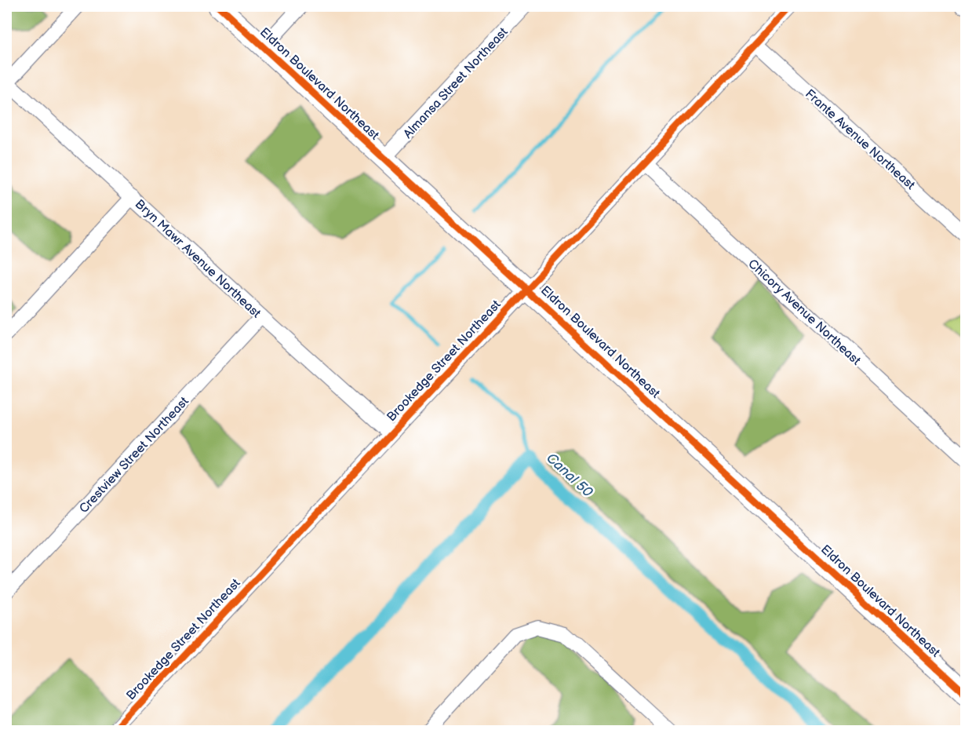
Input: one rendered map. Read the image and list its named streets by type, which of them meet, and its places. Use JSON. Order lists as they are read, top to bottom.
{
  "streets": {
    "street": [
      "Almansa Street Northeast",
      "Eldron Boulevard Northeast",
      "Frante Avenue Northeast",
      "Bryn Mawr Avenue Northeast",
      "Chicory Avenue Northeast",
      "Brookedge Street Northeast",
      "Crestview Street Northeast"
    ]
  },
  "crossings": [
    ["Almansa Street Northeast", "Eldron Boulevard Northeast"],
    ["Eldron Boulevard Northeast", "Brookedge Street Northeast"],
    ["Frante Avenue Northeast", "Brookedge Street Northeast"],
    ["Bryn Mawr Avenue Northeast", "Brookedge Street Northeast"],
    ["Bryn Mawr Avenue Northeast", "Crestview Street Northeast"],
    ["Chicory Avenue Northeast", "Brookedge Street Northeast"]
  ],
  "water": ["Canal 50"]
}
